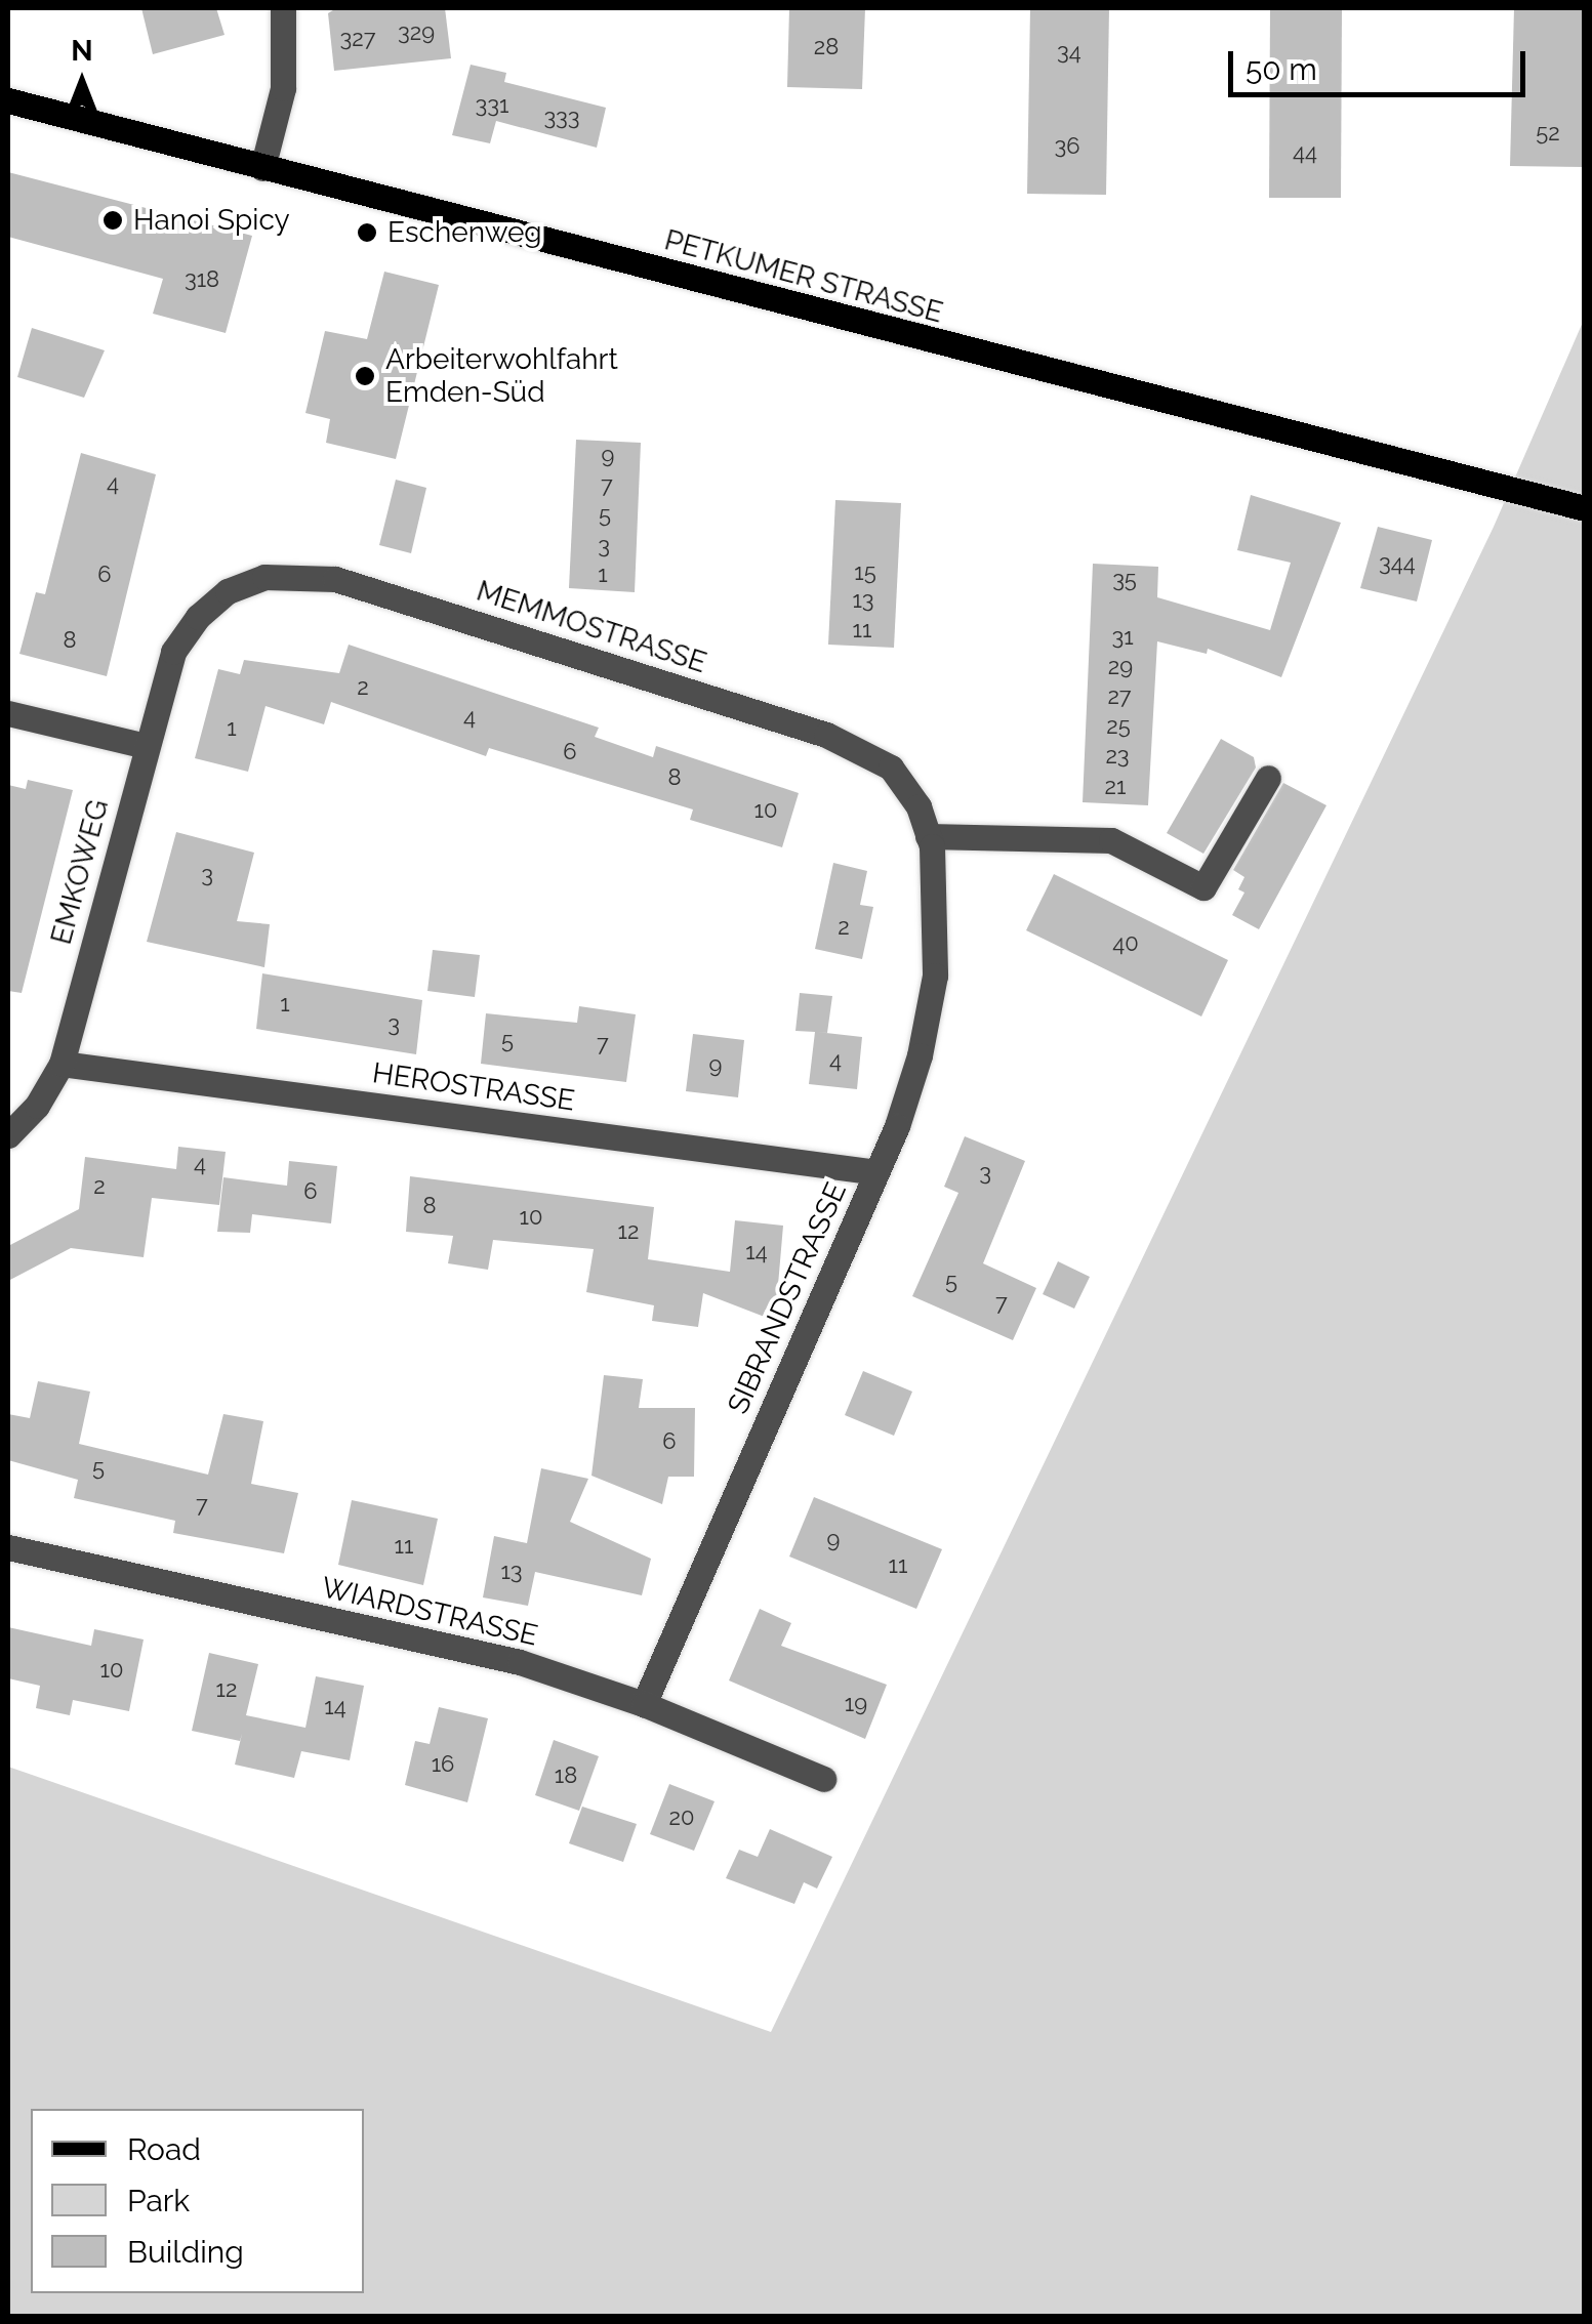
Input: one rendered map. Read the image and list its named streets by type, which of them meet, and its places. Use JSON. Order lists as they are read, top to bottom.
{
  "streets": {
    "main road": ["PETKUMER STRASSE"],
    "street": [
      "MEMMOSTRASSE",
      "EMKOWEG",
      "HEROSTRASSE",
      "SIBRANDSTRASSE",
      "WIARDSTRASSE"
    ]
  },
  "crossings": [
    ["MEMMOSTRASSE", "EMKOWEG"],
    ["MEMMOSTRASSE", "SIBRANDSTRASSE"],
    ["EMKOWEG", "HEROSTRASSE"],
    ["HEROSTRASSE", "SIBRANDSTRASSE"],
    ["SIBRANDSTRASSE", "WIARDSTRASSE"]
  ],
  "places": ["Hanoi Spicy", "Eschenweg", "Arbeiterwohlfahrt Emden-Süd"],
  "house_numbers": [
    "329",
    "327",
    "28",
    "34",
    "331",
    "333",
    "52",
    "36",
    "44",
    "318",
    "9",
    "4",
    "7",
    "5",
    "3",
    "344",
    "15",
    "6",
    "1",
    "35",
    "13",
    "11",
    "31",
    "8",
    "29",
    "2",
    "27",
    "4",
    "25",
    "1",
    "6",
    "23",
    "8",
    "21",
    "10",
    "3",
    "2",
    "40",
    "1",
    "3",
    "5",
    "7",
    "4",
    "9",
    "4",
    "3",
    "2",
    "6",
    "8",
    "10",
    "12",
    "14",
    "5",
    "7",
    "6",
    "5",
    "7",
    "9",
    "11",
    "11",
    "13",
    "10",
    "12",
    "19",
    "14",
    "16",
    "18",
    "20"
  ],
  "legend": ["Road", "Park", "Building"],
  "scale_bar": "50 m",
  "north": "top"
}
